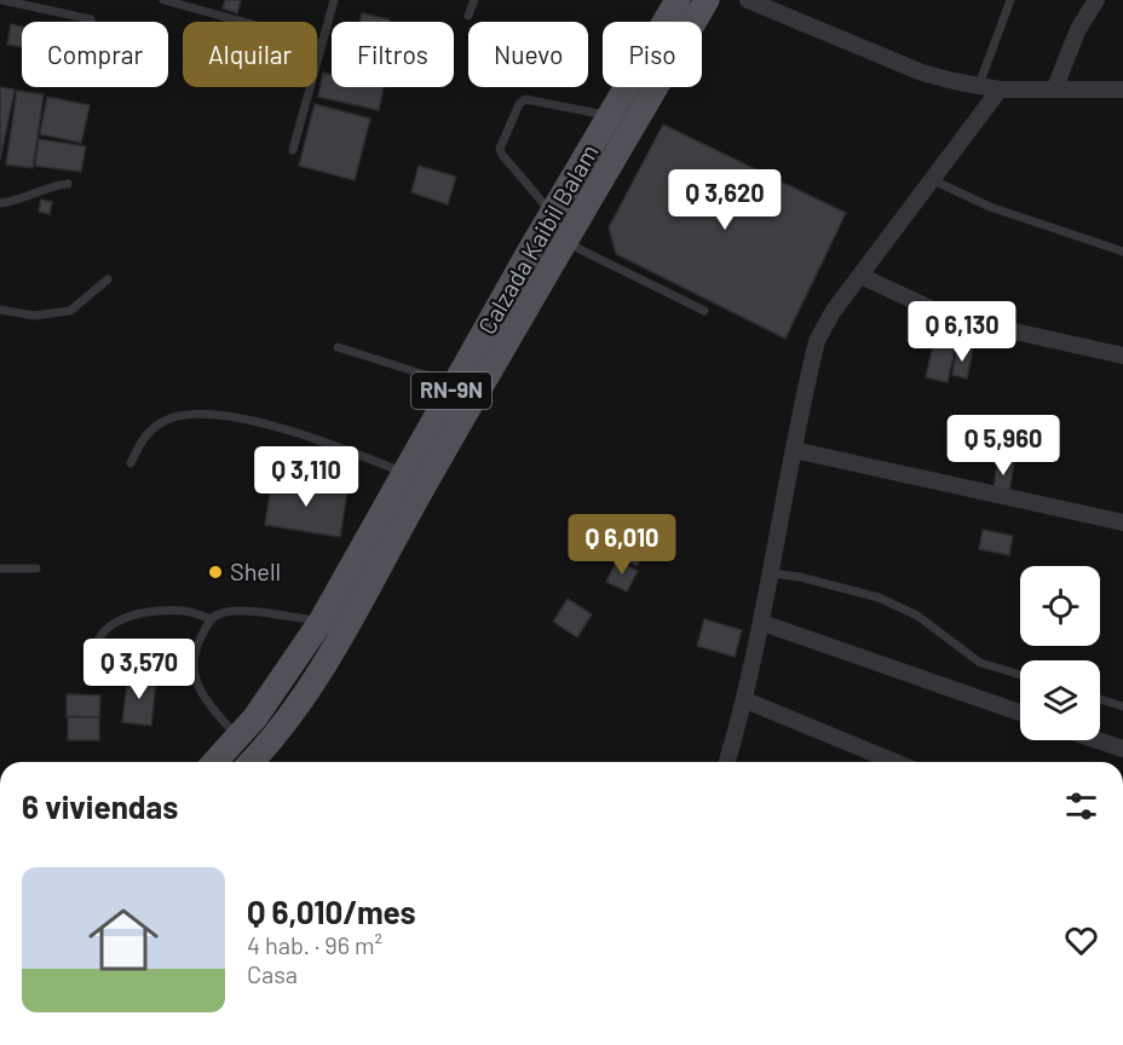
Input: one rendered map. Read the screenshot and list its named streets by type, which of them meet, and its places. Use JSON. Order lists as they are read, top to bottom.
{
  "streets": {
    "main road": ["Calzada Kaibil Balam", "RN-9N"]
  },
  "places": ["Shell"],
  "page": {
    "chip": [
      "Comprar",
      "Alquilar",
      "Filtros",
      "Nuevo",
      "Piso"
    ],
    "price": [
      "Q 3,620",
      "Q 6,130",
      "Q 5,960",
      "Q 3,110",
      "Q 6,010",
      "Q 3,570"
    ],
    "heading": "6 viviendas",
    "list": [
      {
        "name": "Q 6,010/mes",
        "note": "4 hab. · 96 m² · Casa"
      }
    ]
  }
}
